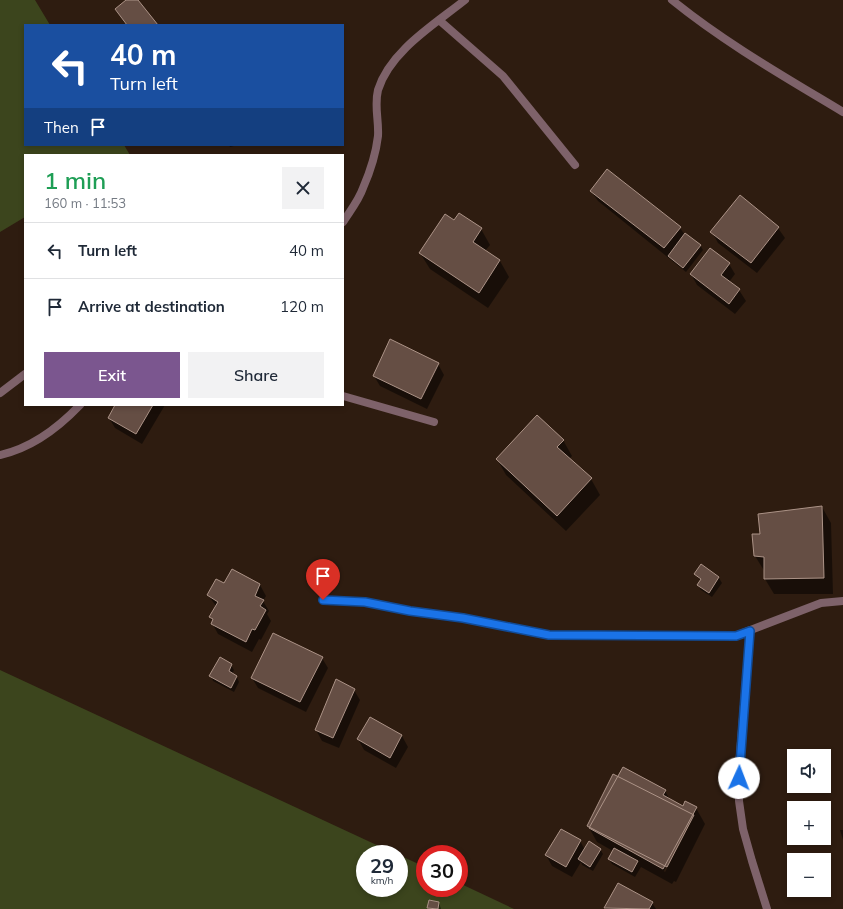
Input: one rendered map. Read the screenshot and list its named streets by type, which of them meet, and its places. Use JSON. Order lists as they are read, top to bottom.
{
  "page": {
    "turn": ["40 m", "Turn left"],
    "then": "Then",
    "heading": ["1 min", "160 m · 11:53"],
    "list": [
      {
        "name": "Turn left",
        "value": "40 m"
      },
      {
        "name": "Arrive at destination",
        "value": "120 m"
      }
    ],
    "buttons": ["Exit", "Share"],
    "map_buttons": ["+", "−"],
    "speed": "29 km/h",
    "limit": "30"
  }
}
